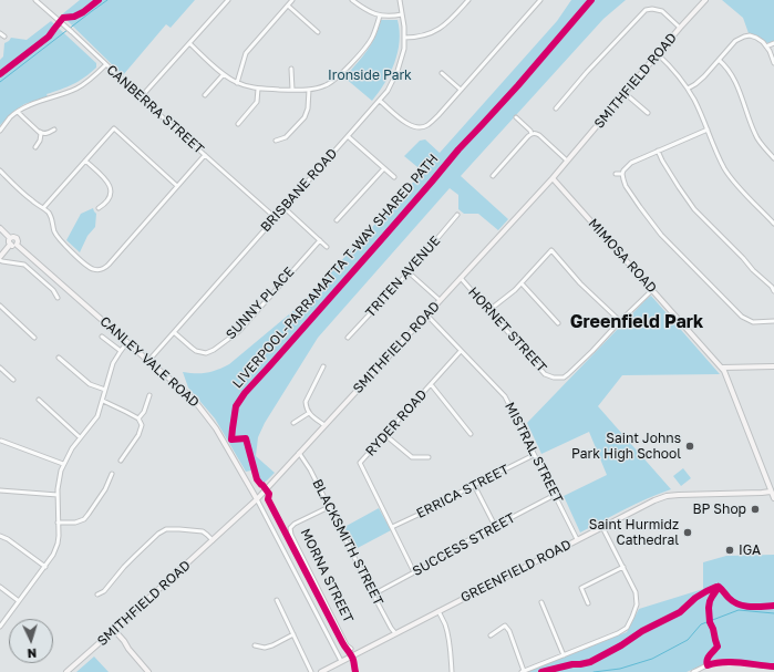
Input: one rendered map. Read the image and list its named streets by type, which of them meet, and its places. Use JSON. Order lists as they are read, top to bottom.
{
  "streets": {
    "main road": [
      "SMITHFIELD ROAD",
      "MIMOSA ROAD",
      "CANLEY VALE ROAD",
      "GREENFIELD ROAD"
    ],
    "street": [
      "CANBERRA STREET",
      "BRISBANE ROAD",
      "TRITEN AVENUE",
      "SUNNY PLACE",
      "HORNET STREET",
      "RYDER ROAD",
      "MISTRAL STREET",
      "ERRICA STREET",
      "BLACKSMITH STREET",
      "SUCCESS STREET",
      "MORNA STREET"
    ],
    "cycle path": ["LIVERPOOL-PARRAMATTA T-WAY SHARED PATH"]
  },
  "crossings": [
    ["SMITHFIELD ROAD", "MIMOSA ROAD"],
    ["SMITHFIELD ROAD", "HORNET STREET"],
    ["SMITHFIELD ROAD", "CANLEY VALE ROAD"],
    ["SMITHFIELD ROAD", "MISTRAL STREET"],
    ["SMITHFIELD ROAD", "BLACKSMITH STREET"],
    ["CANBERRA STREET", "BRISBANE ROAD"],
    ["BRISBANE ROAD", "SUNNY PLACE"],
    ["BRISBANE ROAD", "CANLEY VALE ROAD"],
    ["MIMOSA ROAD", "HORNET STREET"],
    ["MIMOSA ROAD", "GREENFIELD ROAD"],
    ["RYDER ROAD", "MISTRAL STREET"],
    ["RYDER ROAD", "ERRICA STREET"],
    ["RYDER ROAD", "SUCCESS STREET"],
    ["MISTRAL STREET", "ERRICA STREET"],
    ["MISTRAL STREET", "SUCCESS STREET"],
    ["MISTRAL STREET", "GREENFIELD ROAD"],
    ["BLACKSMITH STREET", "SUCCESS STREET"],
    ["BLACKSMITH STREET", "GREENFIELD ROAD"],
    ["BLACKSMITH STREET", "MORNA STREET"]
  ],
  "districts": ["Greenfield Park"],
  "parks": ["Ironside Park"],
  "places": [
    "Saint Johns Park High School",
    "BP Shop",
    "Saint Hurmidz Cathedral",
    "IGA"
  ],
  "north": "bottom"
}
